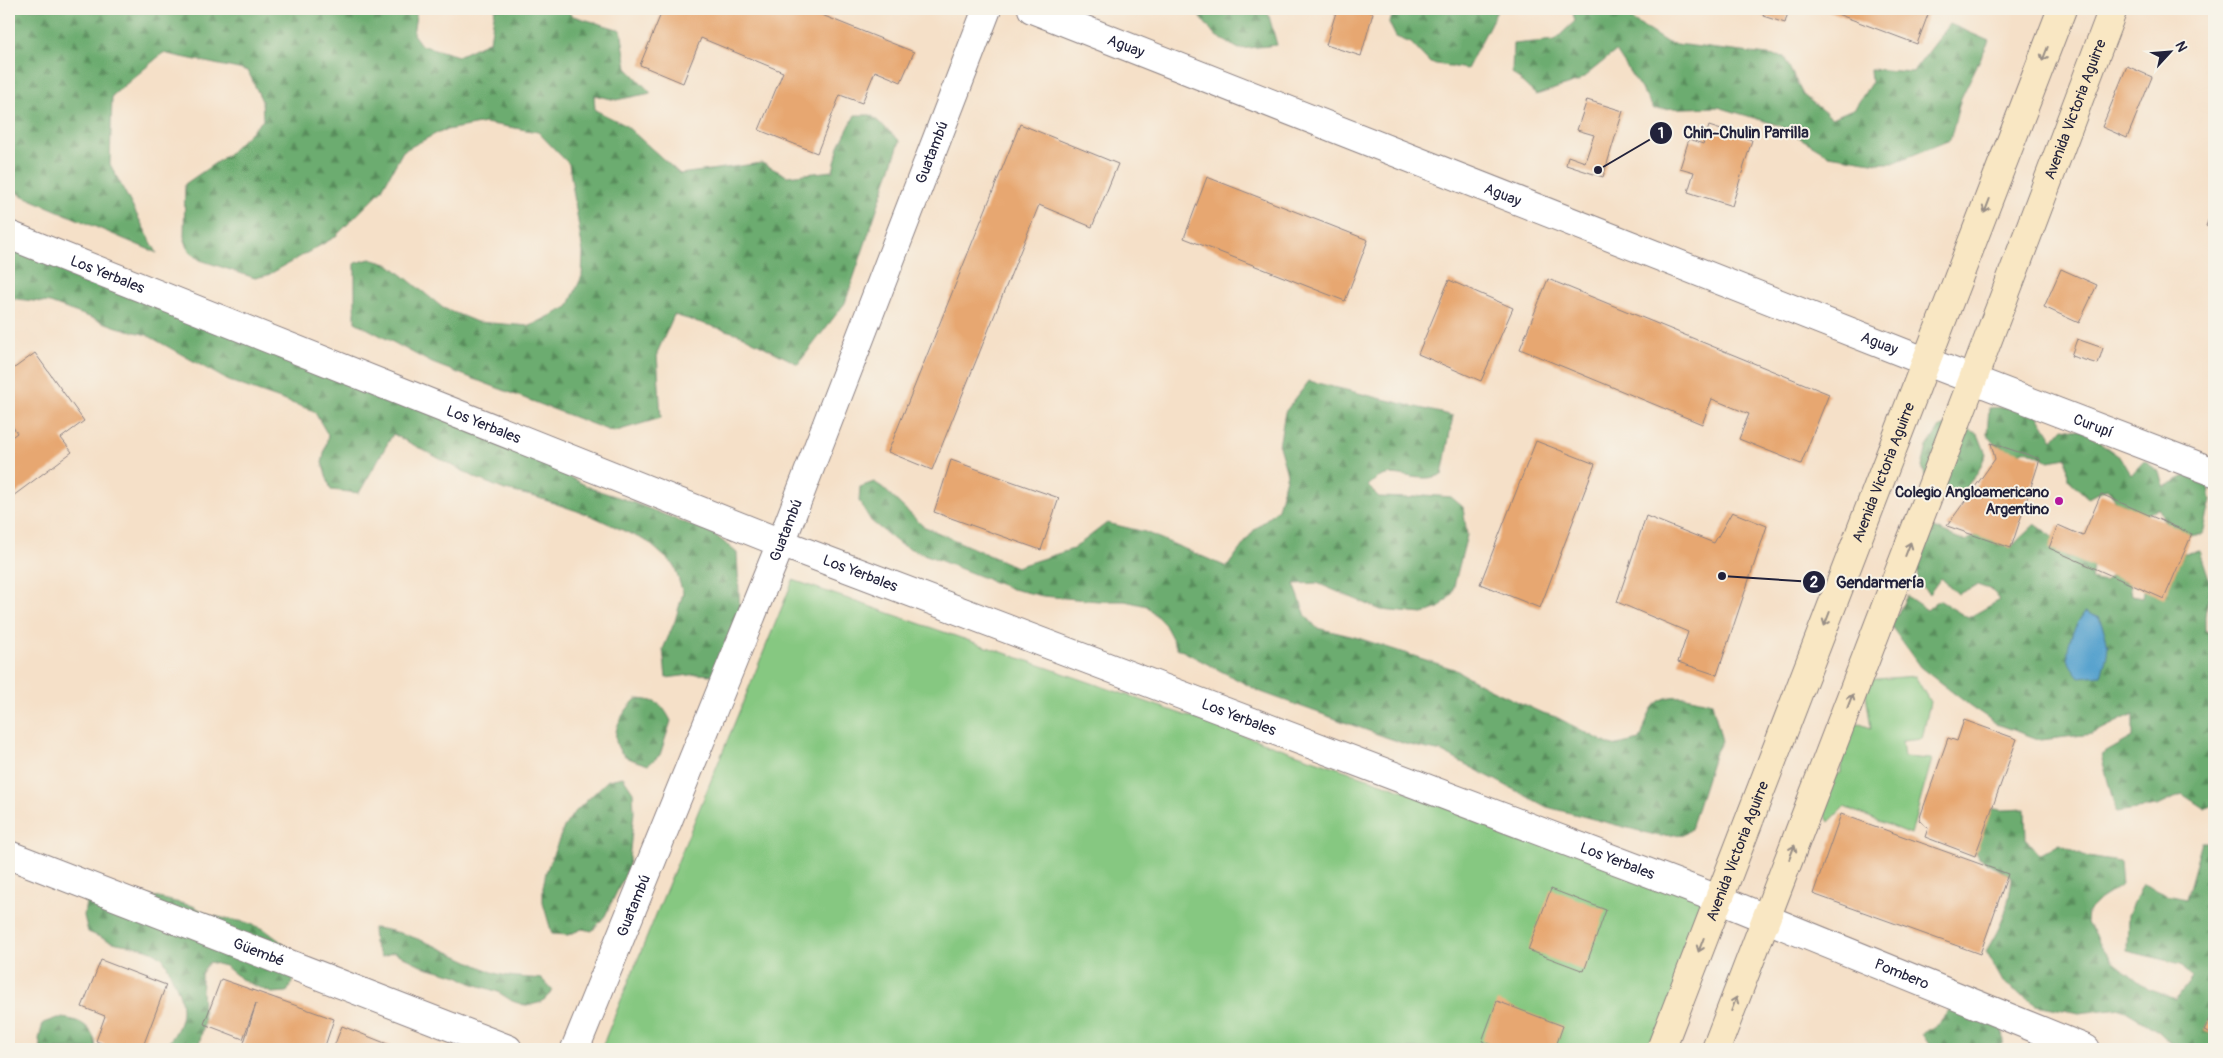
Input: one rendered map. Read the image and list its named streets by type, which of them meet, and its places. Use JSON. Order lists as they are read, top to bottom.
{
  "streets": {
    "main road": ["Avenida Victoria Aguirre"],
    "street": [
      "Aguay",
      "Guatambú",
      "Los Yerbales",
      "Curupí",
      "Güembé",
      "Pombero"
    ]
  },
  "crossings": [
    ["Aguay", "Avenida Victoria Aguirre"],
    ["Aguay", "Curupí"],
    ["Avenida Victoria Aguirre", "Los Yerbales"],
    ["Avenida Victoria Aguirre", "Curupí"],
    ["Avenida Victoria Aguirre", "Pombero"],
    ["Guatambú", "Los Yerbales"],
    ["Los Yerbales", "Pombero"]
  ],
  "places": ["Chin-Chulin Parrilla", "Colegio Angloamericano Argentino", "Gendarmería"],
  "north": "top right"
}
